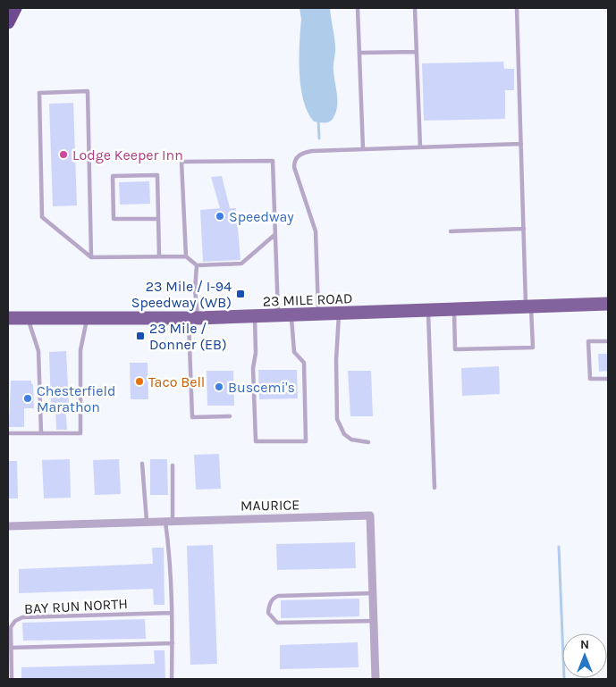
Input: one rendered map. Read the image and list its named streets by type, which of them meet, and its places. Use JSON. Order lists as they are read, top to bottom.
{
  "streets": {
    "main road": ["23 MILE ROAD"],
    "street": ["MAURICE"],
    "lane": ["BAY RUN NORTH"]
  },
  "places": {
    "other": [
      "Lodge Keeper Inn",
      "Speedway",
      "Taco Bell",
      "Buscemi's",
      "Chesterfield Marathon"
    ],
    "transit": ["23 Mile / I-94 Speedway (WB)", "23 Mile / Donner (EB)"]
  },
  "north": "top"
}
